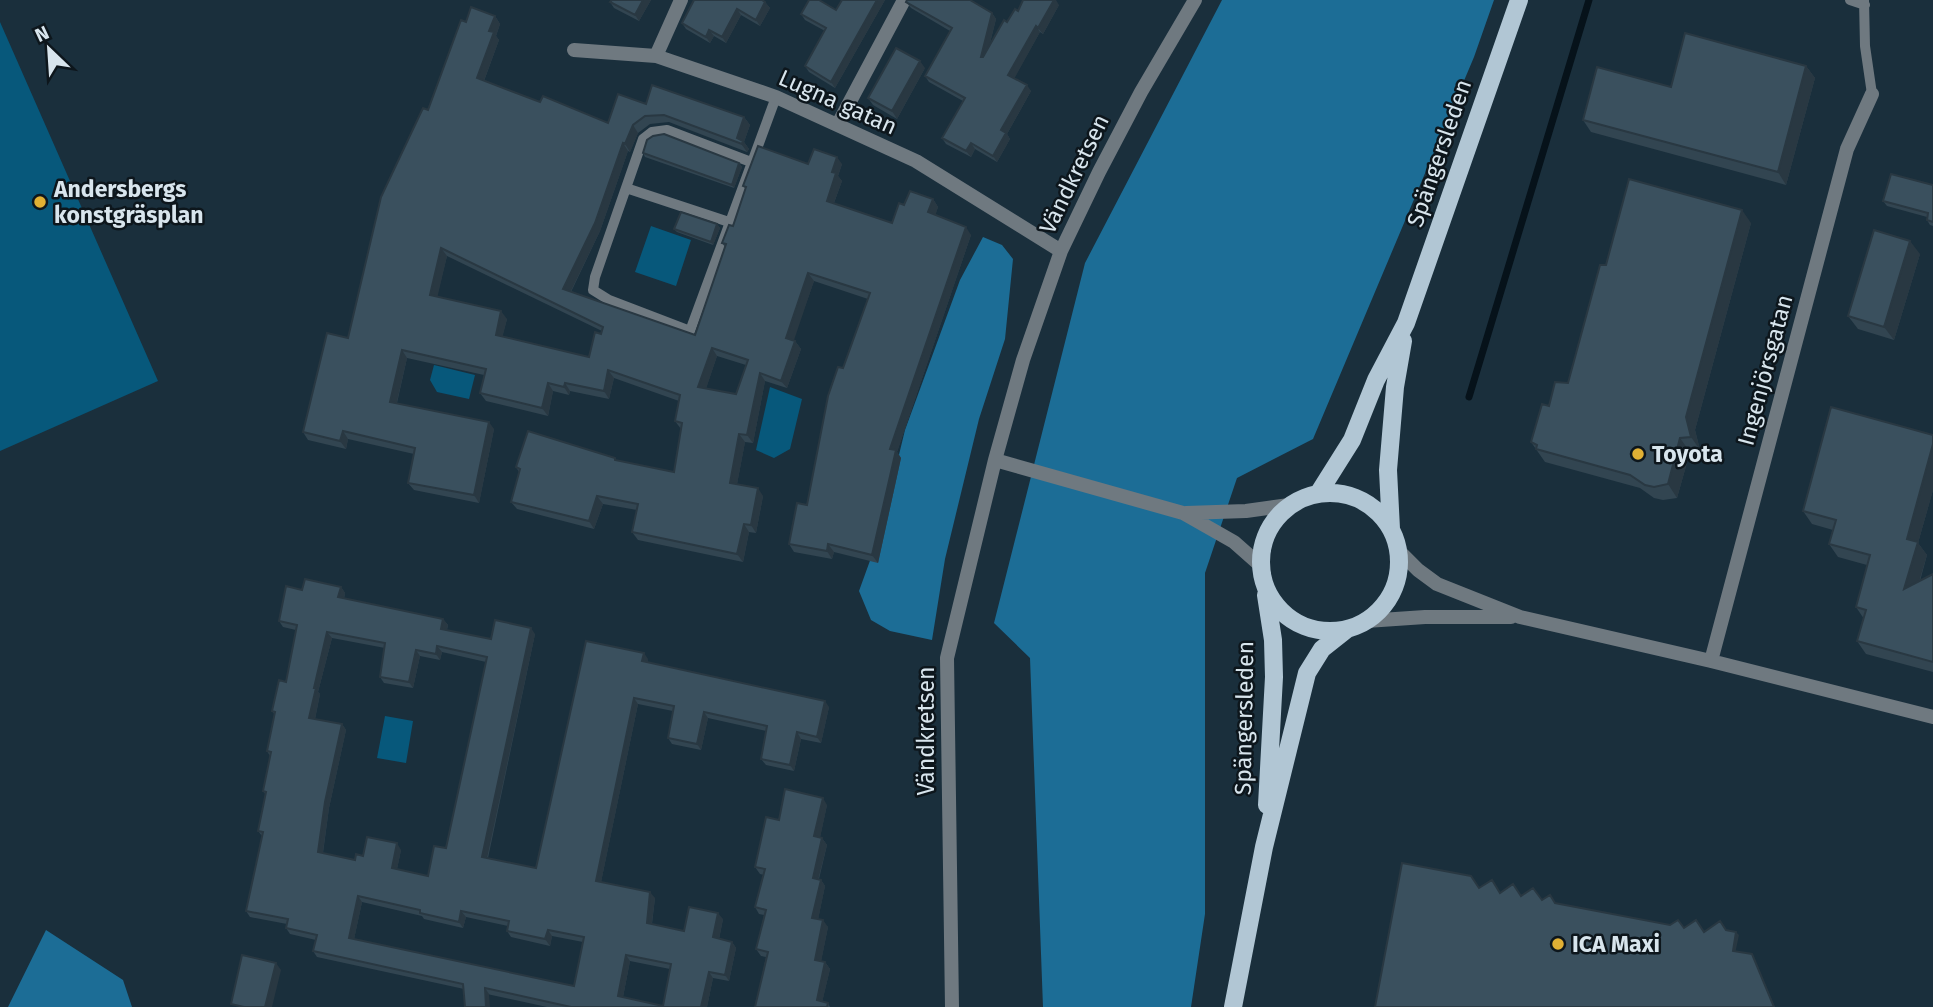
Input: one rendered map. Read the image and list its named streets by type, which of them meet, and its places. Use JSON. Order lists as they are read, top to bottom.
{
  "streets": {
    "main road": ["Spängersleden"],
    "street": ["Lugna gatan", "Vändkretsen", "Ingenjörsgatan"]
  },
  "crossings": [
    ["Lugna gatan", "Vändkretsen"]
  ],
  "places": ["Andersbergs konstgräsplan", "Toyota", "ICA Maxi"],
  "north": "top left"
}
